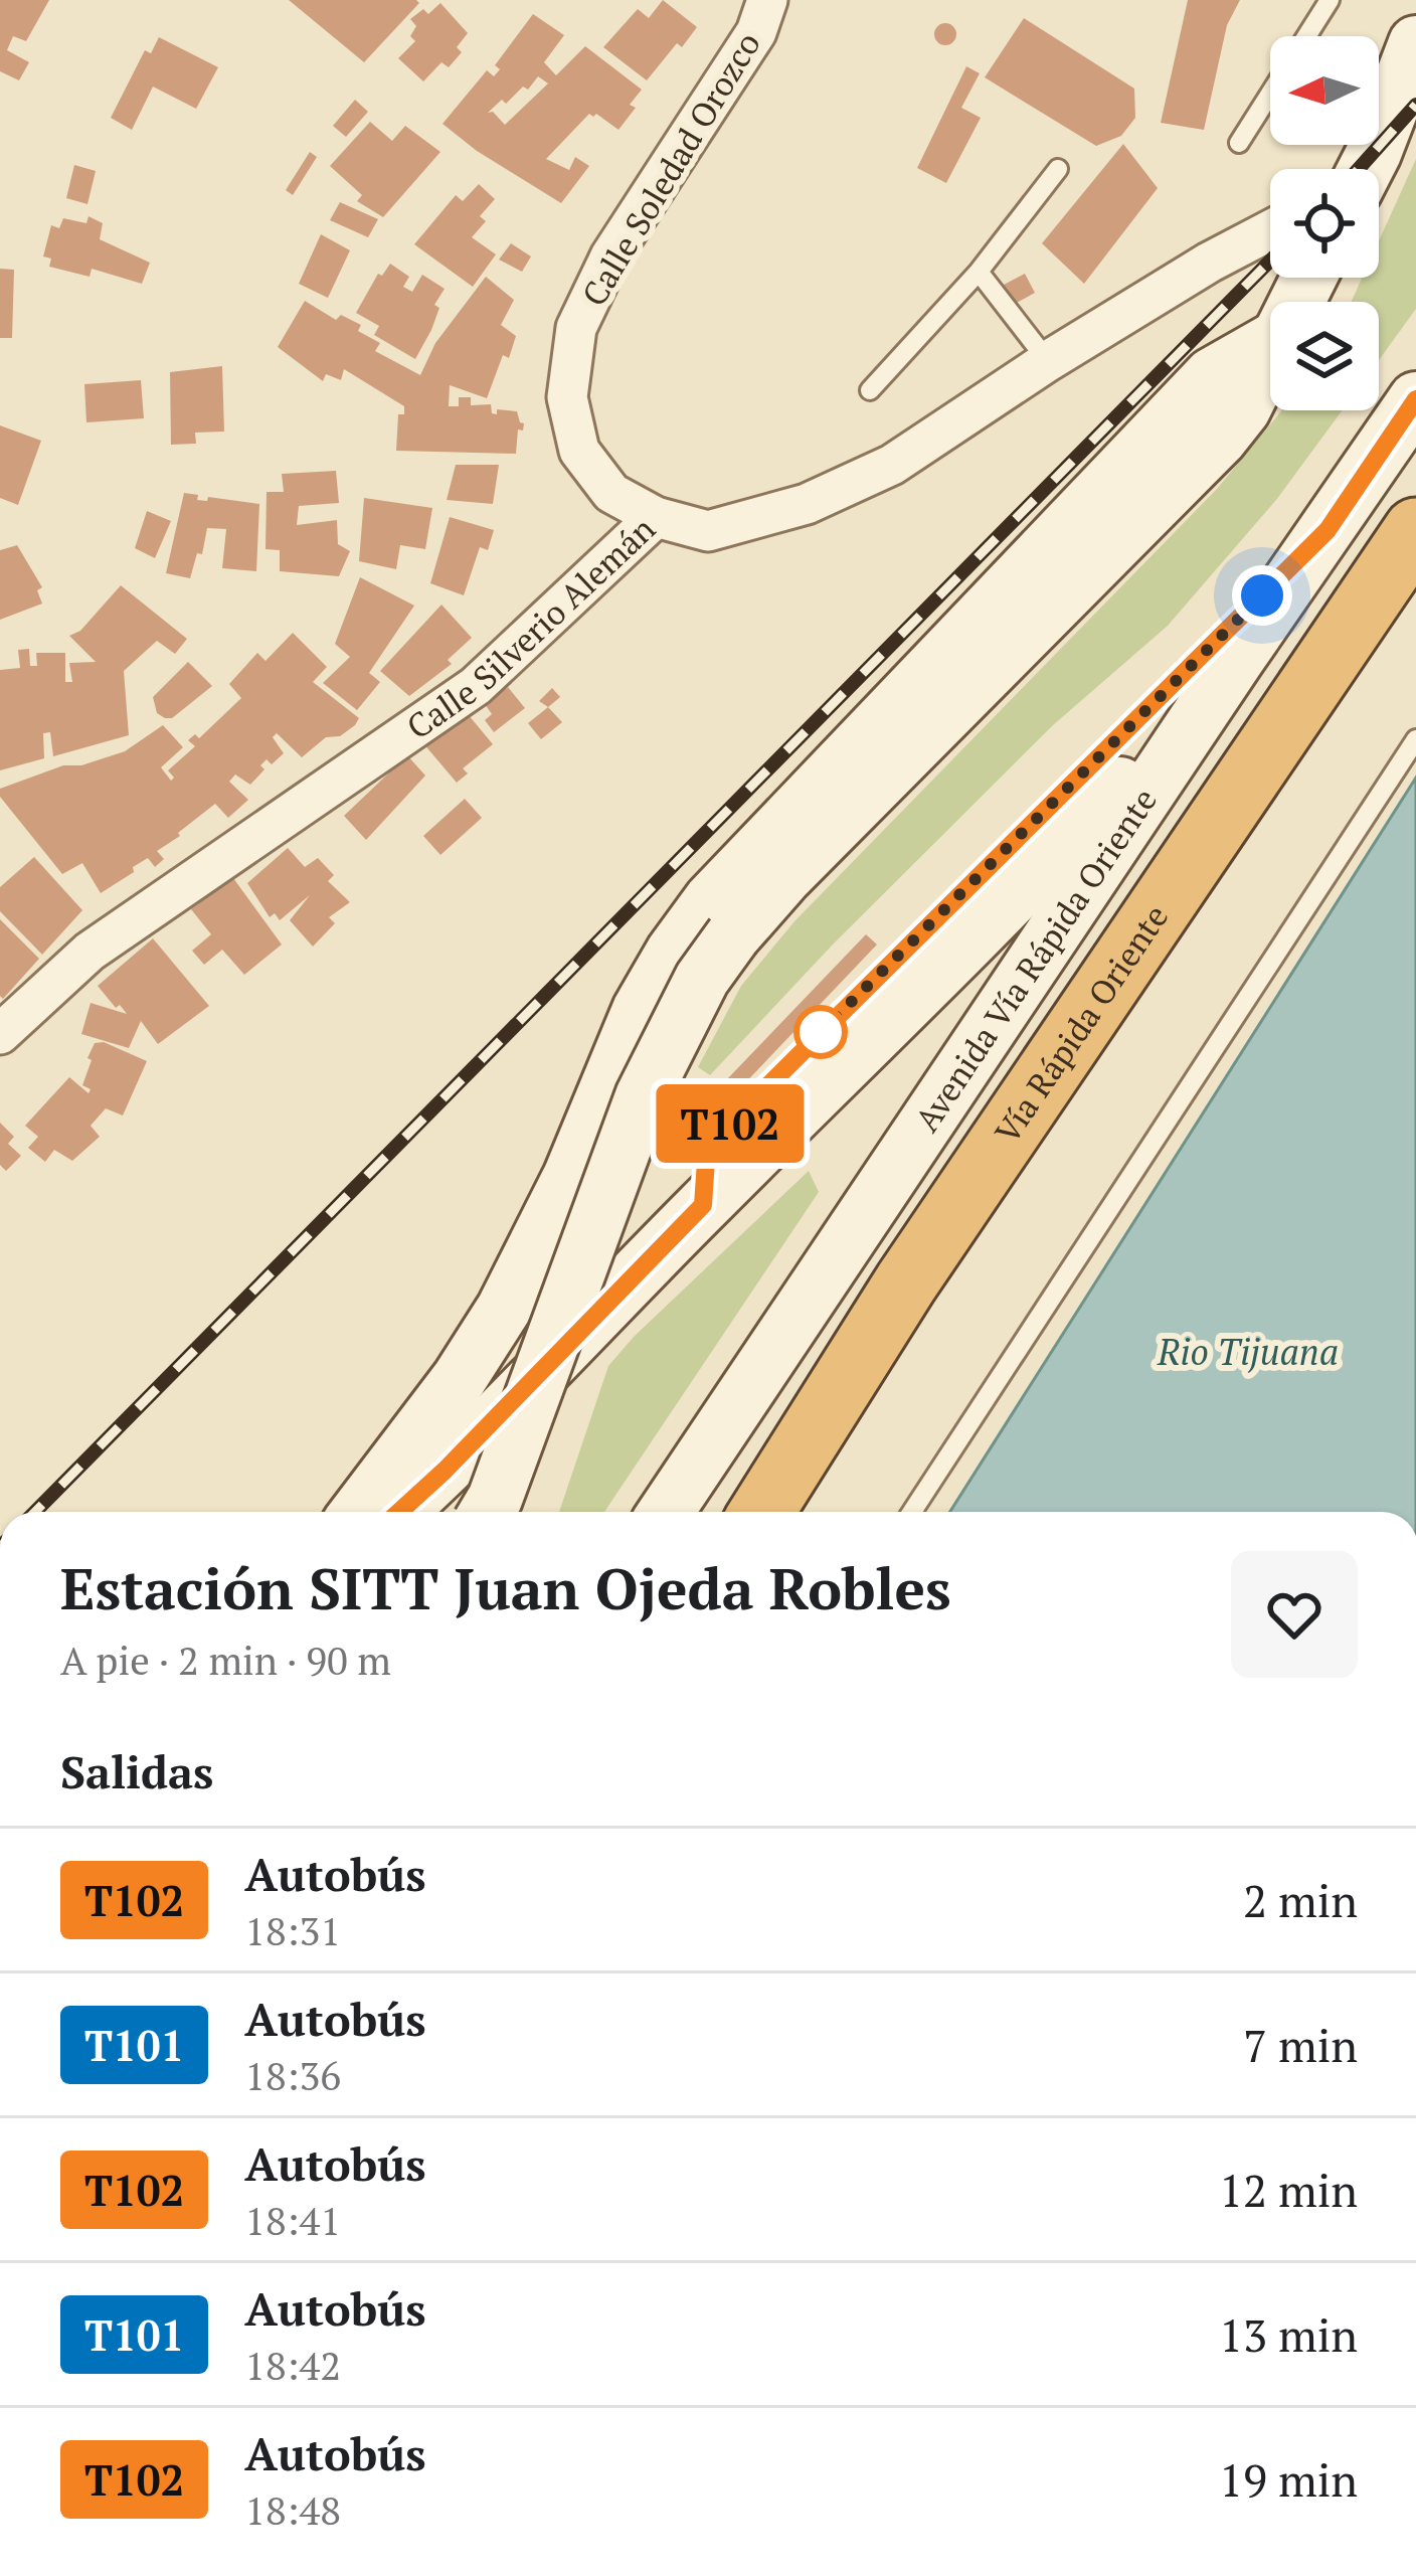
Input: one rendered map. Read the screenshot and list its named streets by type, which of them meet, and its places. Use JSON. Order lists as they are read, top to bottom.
{
  "streets": {
    "highway": ["Vía Rápida Oriente"],
    "main road": ["Avenida Vía Rápida Oriente"],
    "street": ["Calle Soledad Orozco", "Calle Silverio Alemán"]
  },
  "crossings": [
    ["Calle Soledad Orozco", "Calle Silverio Alemán"]
  ],
  "water": ["Rio Tijuana"],
  "lines": ["bus line T102"],
  "north": "left",
  "page": {
    "on_map": "T102",
    "heading": [
      ["Estación SITT Juan Ojeda Robles", "A pie · 2 min · 90 m"],
      "Salidas"
    ],
    "list": [
      {
        "mark": "T102",
        "name": "Autobús",
        "note": "18:31",
        "value": "2 min"
      },
      {
        "mark": "T101",
        "name": "Autobús",
        "note": "18:36",
        "value": "7 min"
      },
      {
        "mark": "T102",
        "name": "Autobús",
        "note": "18:41",
        "value": "12 min"
      },
      {
        "mark": "T101",
        "name": "Autobús",
        "note": "18:42",
        "value": "13 min"
      },
      {
        "mark": "T102",
        "name": "Autobús",
        "note": "18:48",
        "value": "19 min"
      }
    ]
  }
}
